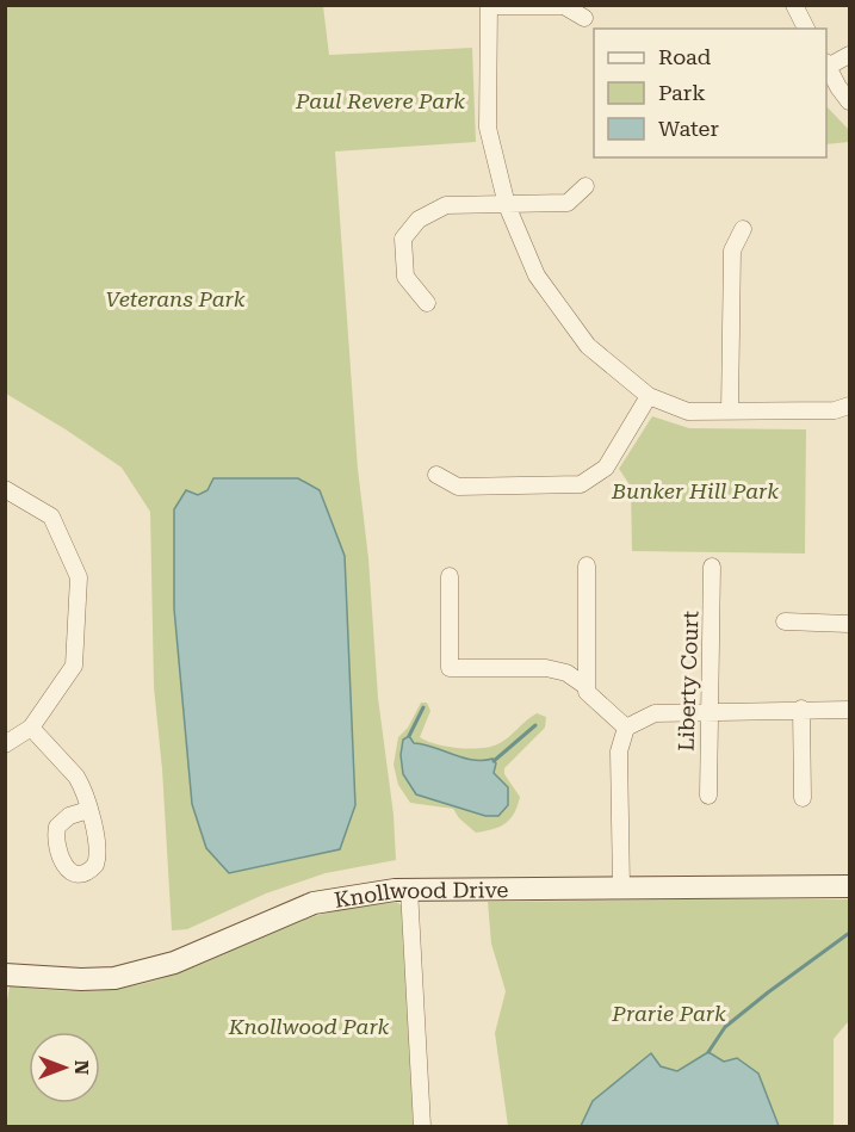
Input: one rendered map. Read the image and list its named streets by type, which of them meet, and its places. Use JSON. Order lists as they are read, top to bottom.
{
  "streets": {
    "street": ["Liberty Court", "Knollwood Drive"]
  },
  "parks": [
    "Paul Revere Park",
    "Veterans Park",
    "Bunker Hill Park",
    "Prarie Park",
    "Knollwood Park"
  ],
  "legend": ["Road", "Park", "Water"],
  "north": "right"
}
